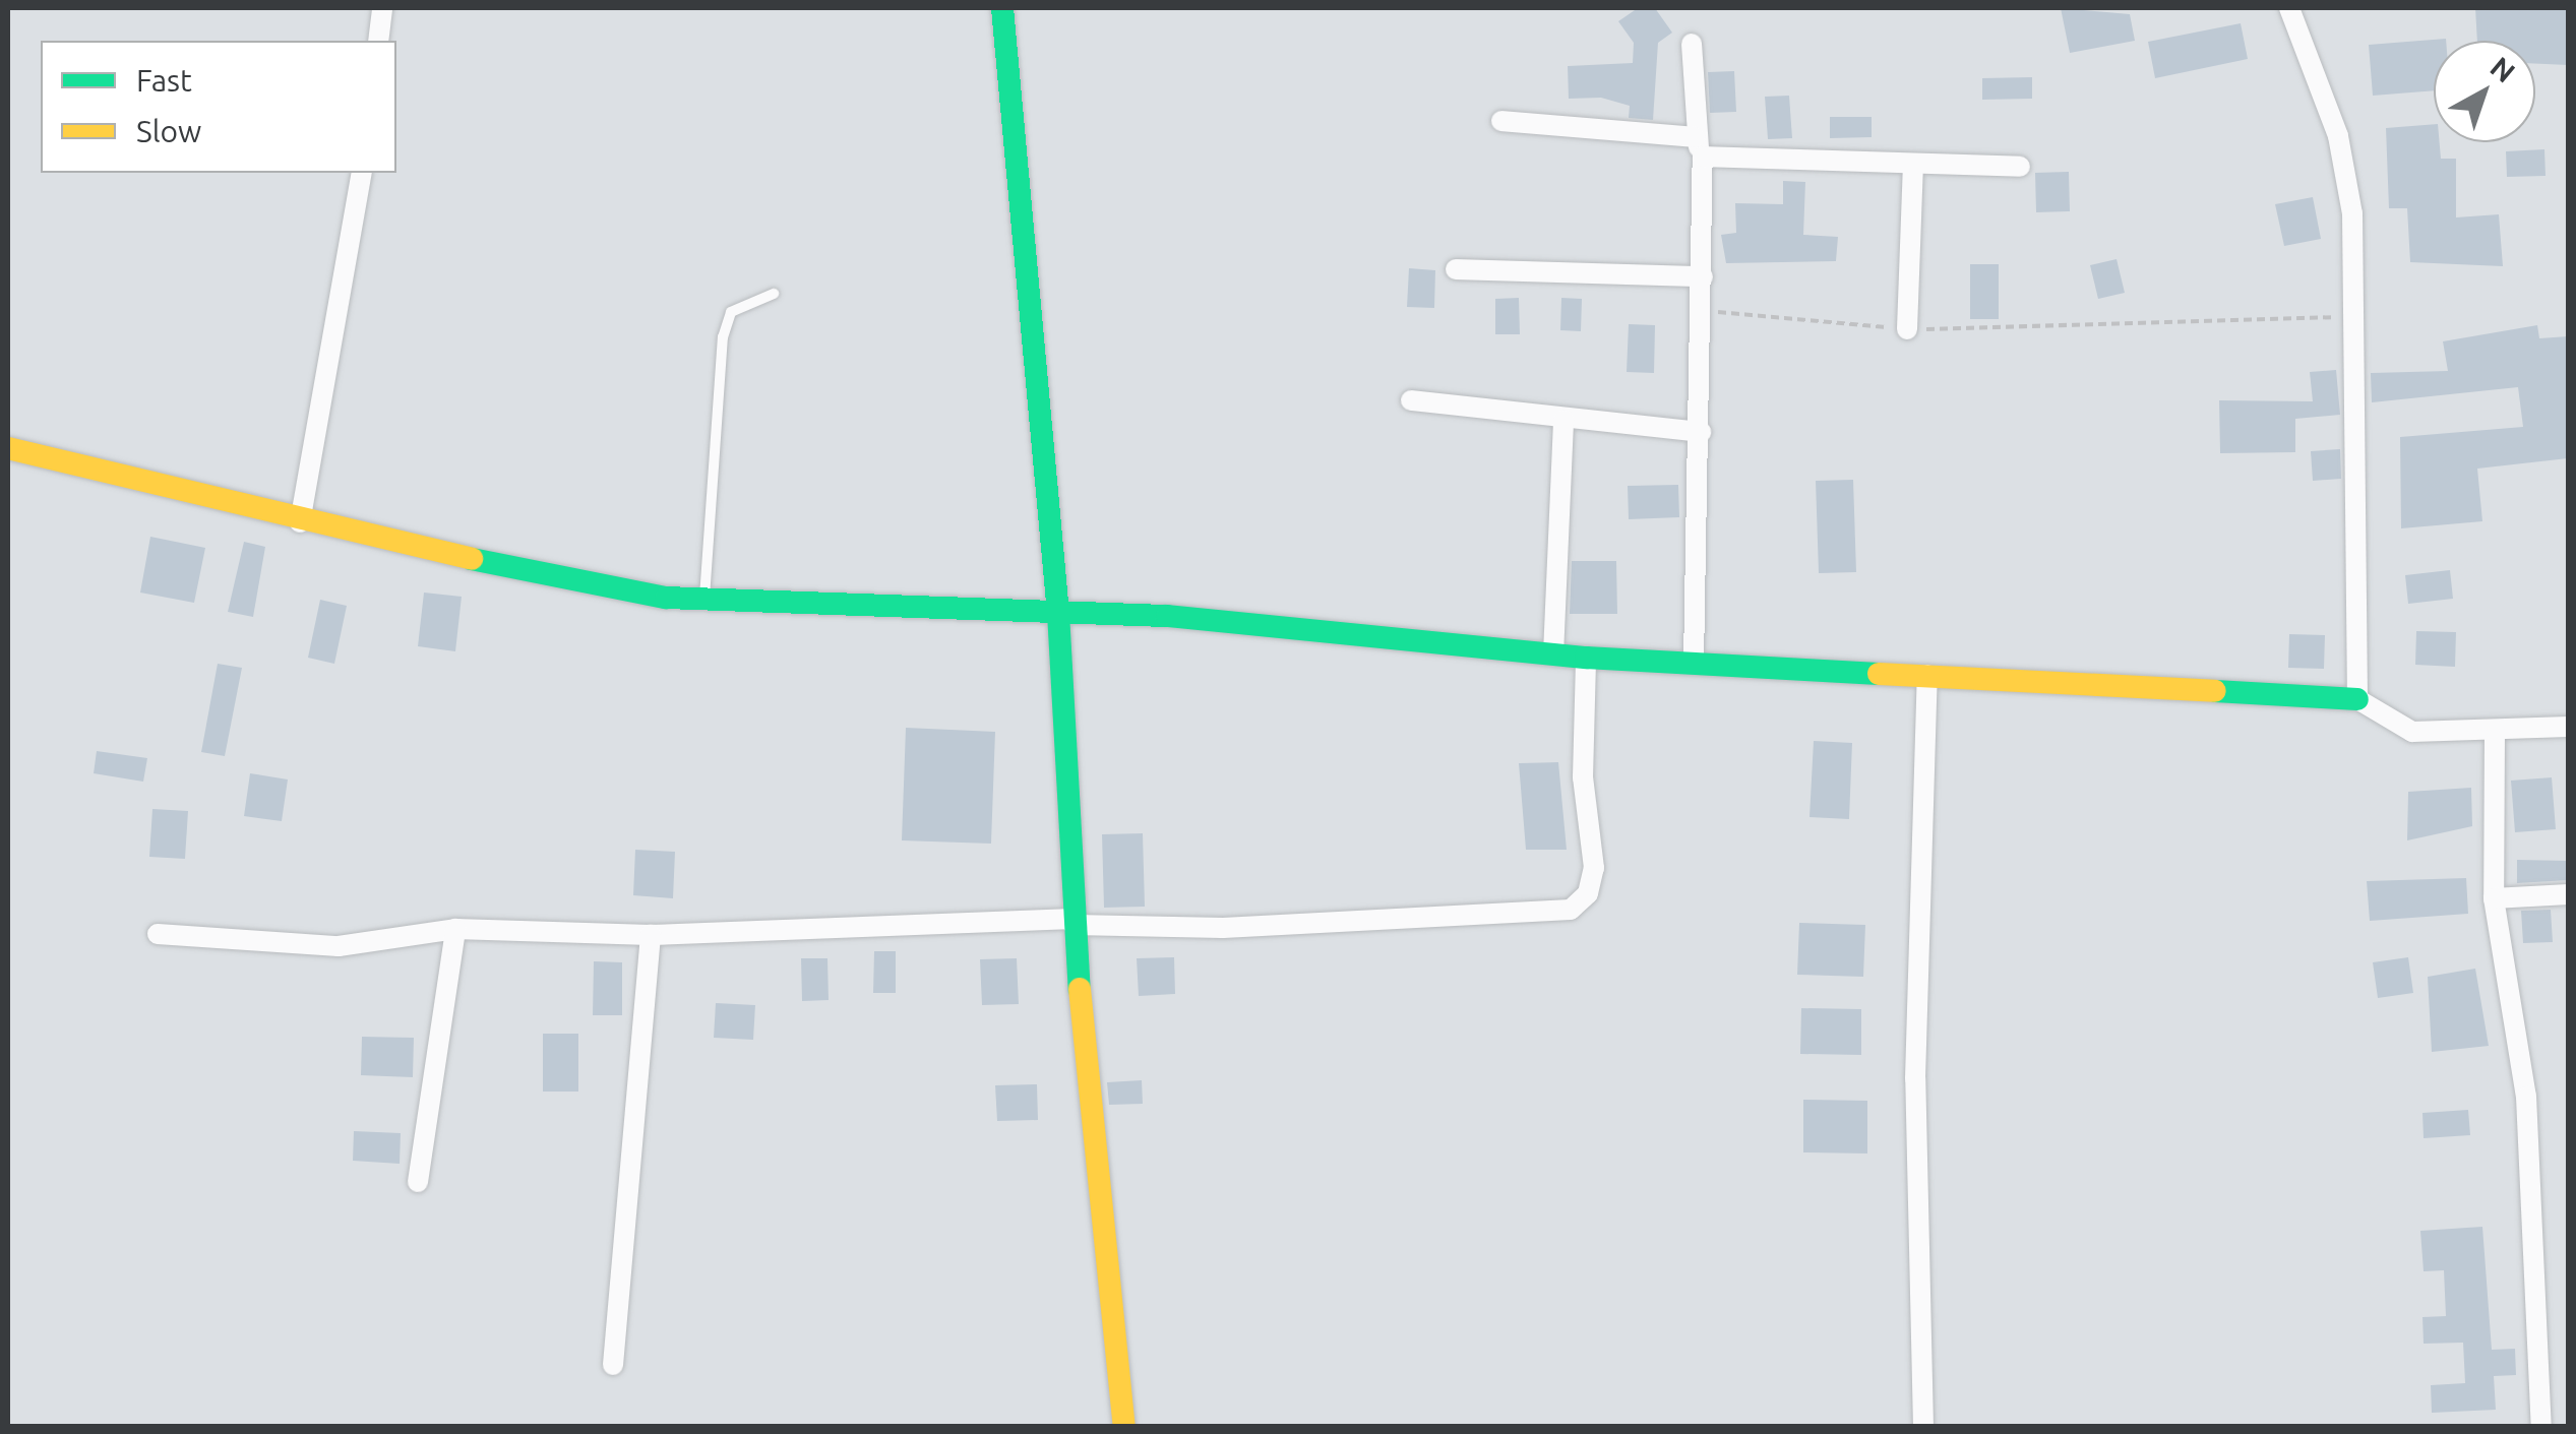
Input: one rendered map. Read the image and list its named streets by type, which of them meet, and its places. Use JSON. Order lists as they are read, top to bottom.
{
  "legend": ["Fast", "Slow"],
  "north": "top right"
}
